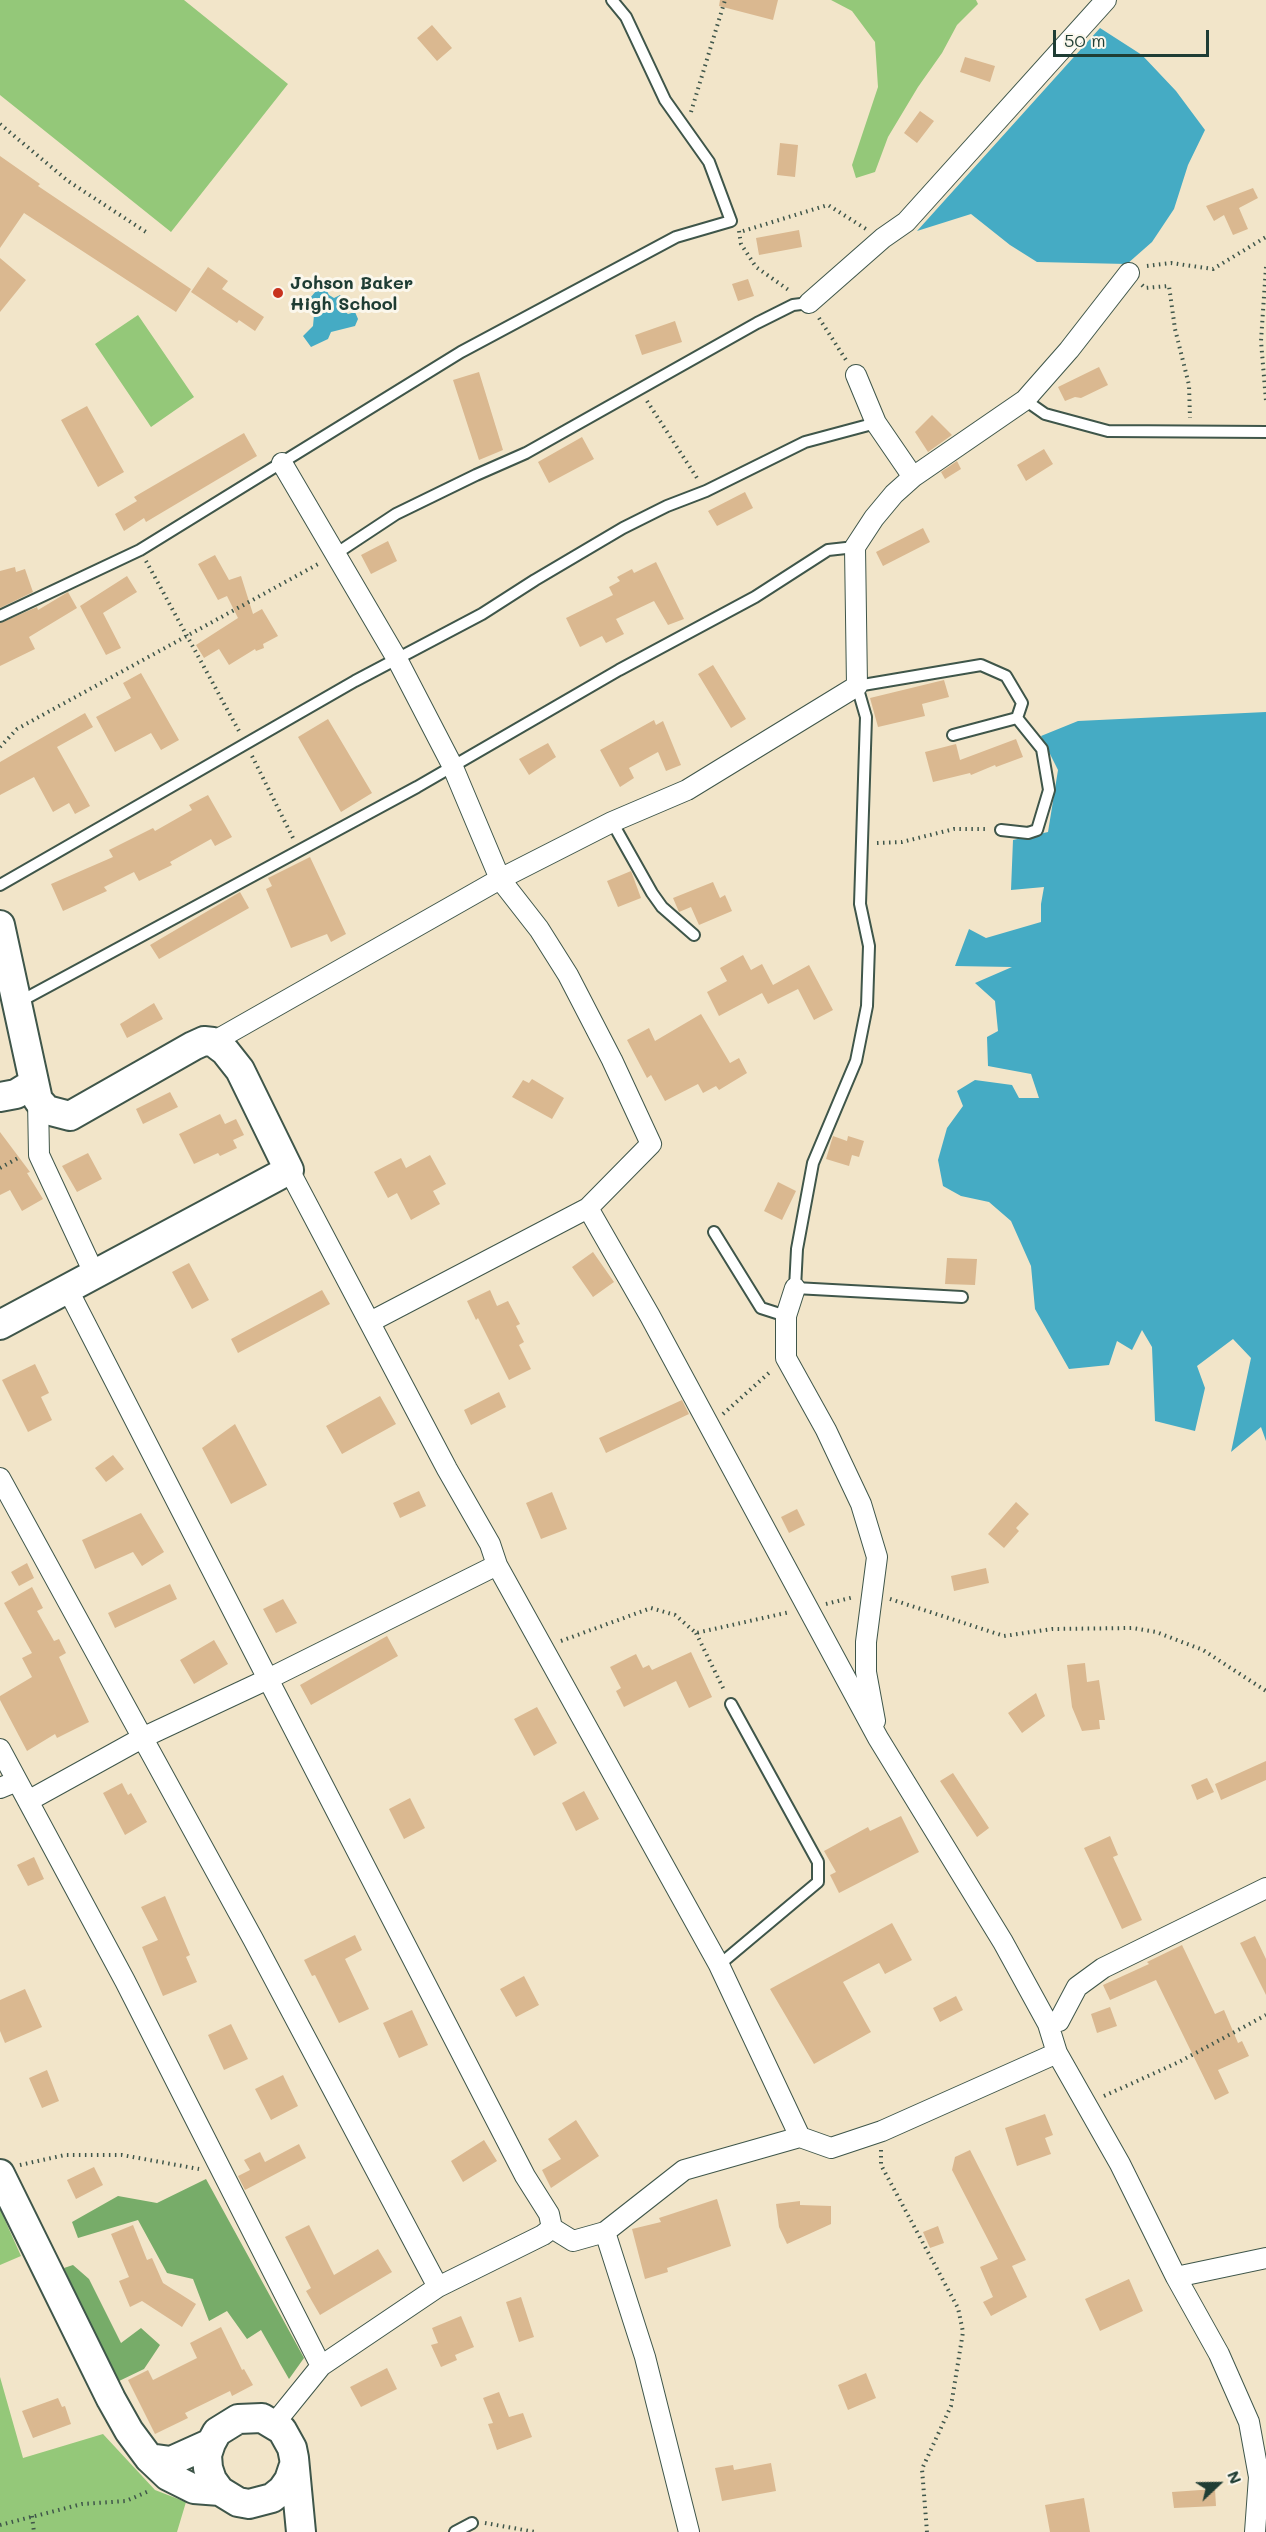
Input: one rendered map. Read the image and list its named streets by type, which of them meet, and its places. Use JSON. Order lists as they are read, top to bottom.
{
  "places": ["Johson Baker High School"],
  "scale_bar": "50 m",
  "north": "right"
}
